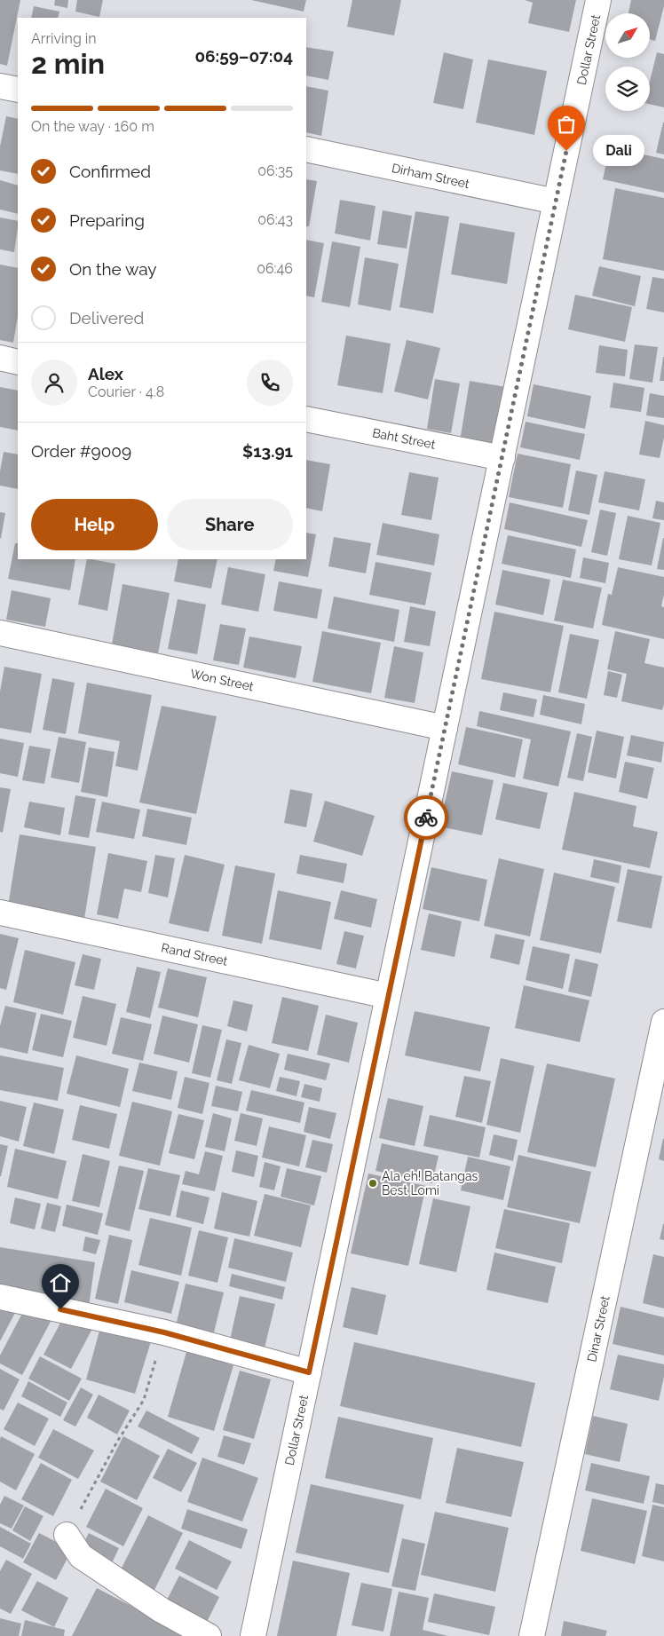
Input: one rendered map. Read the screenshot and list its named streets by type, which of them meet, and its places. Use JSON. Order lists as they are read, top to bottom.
{
  "streets": {
    "street": [
      "Dollar Street",
      "Dirham Street",
      "Baht Street",
      "Won Street",
      "Rand Street",
      "Dinar Street"
    ]
  },
  "crossings": [
    ["Dollar Street", "Dirham Street"],
    ["Dollar Street", "Baht Street"],
    ["Dollar Street", "Won Street"],
    ["Dollar Street", "Rand Street"]
  ],
  "places": ["Dali", "Ala eh! Batangas Best Lomi"],
  "north": "top right",
  "page": {
    "heading": ["2 min", "Arriving in", "06:59–07:04"],
    "panel": [
      "Alex",
      "Courier · 4.8",
      "Order #9009",
      "$13.91"
    ],
    "bar": "On the way · 160 m",
    "bubble": "Dali",
    "list": [
      ["Confirmed", "06:35"],
      ["Preparing", "06:43"],
      ["On the way", "06:46"],
      "Delivered"
    ],
    "buttons": ["Help", "Share"]
  }
}
